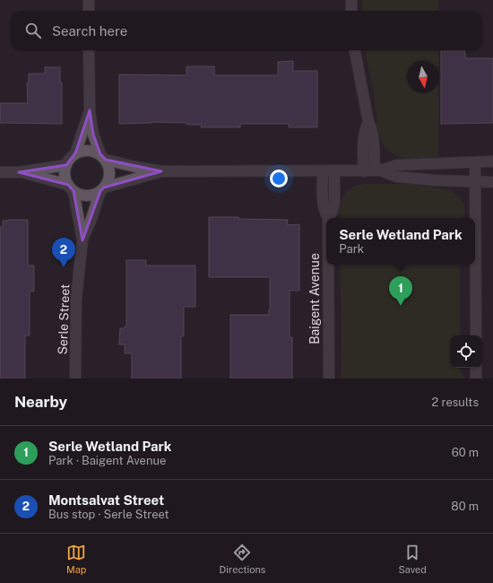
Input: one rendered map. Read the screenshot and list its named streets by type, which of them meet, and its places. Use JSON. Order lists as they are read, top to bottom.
{
  "streets": {
    "street": ["Baigent Avenue", "Serle Street"]
  },
  "north": "bottom",
  "page": {
    "search": "Search here",
    "popup": ["Serle Wetland Park", "Park"],
    "pins": ["2", "1"],
    "heading": ["Nearby", "2 results"],
    "list": [
      {
        "mark": "1",
        "name": "Serle Wetland Park",
        "note": "Park · Baigent Avenue",
        "value": "60 m"
      },
      {
        "mark": "2",
        "name": "Montsalvat Street",
        "note": "Bus stop · Serle Street",
        "value": "80 m"
      }
    ],
    "nav": ["Map", "Directions", "Saved"]
  }
}
